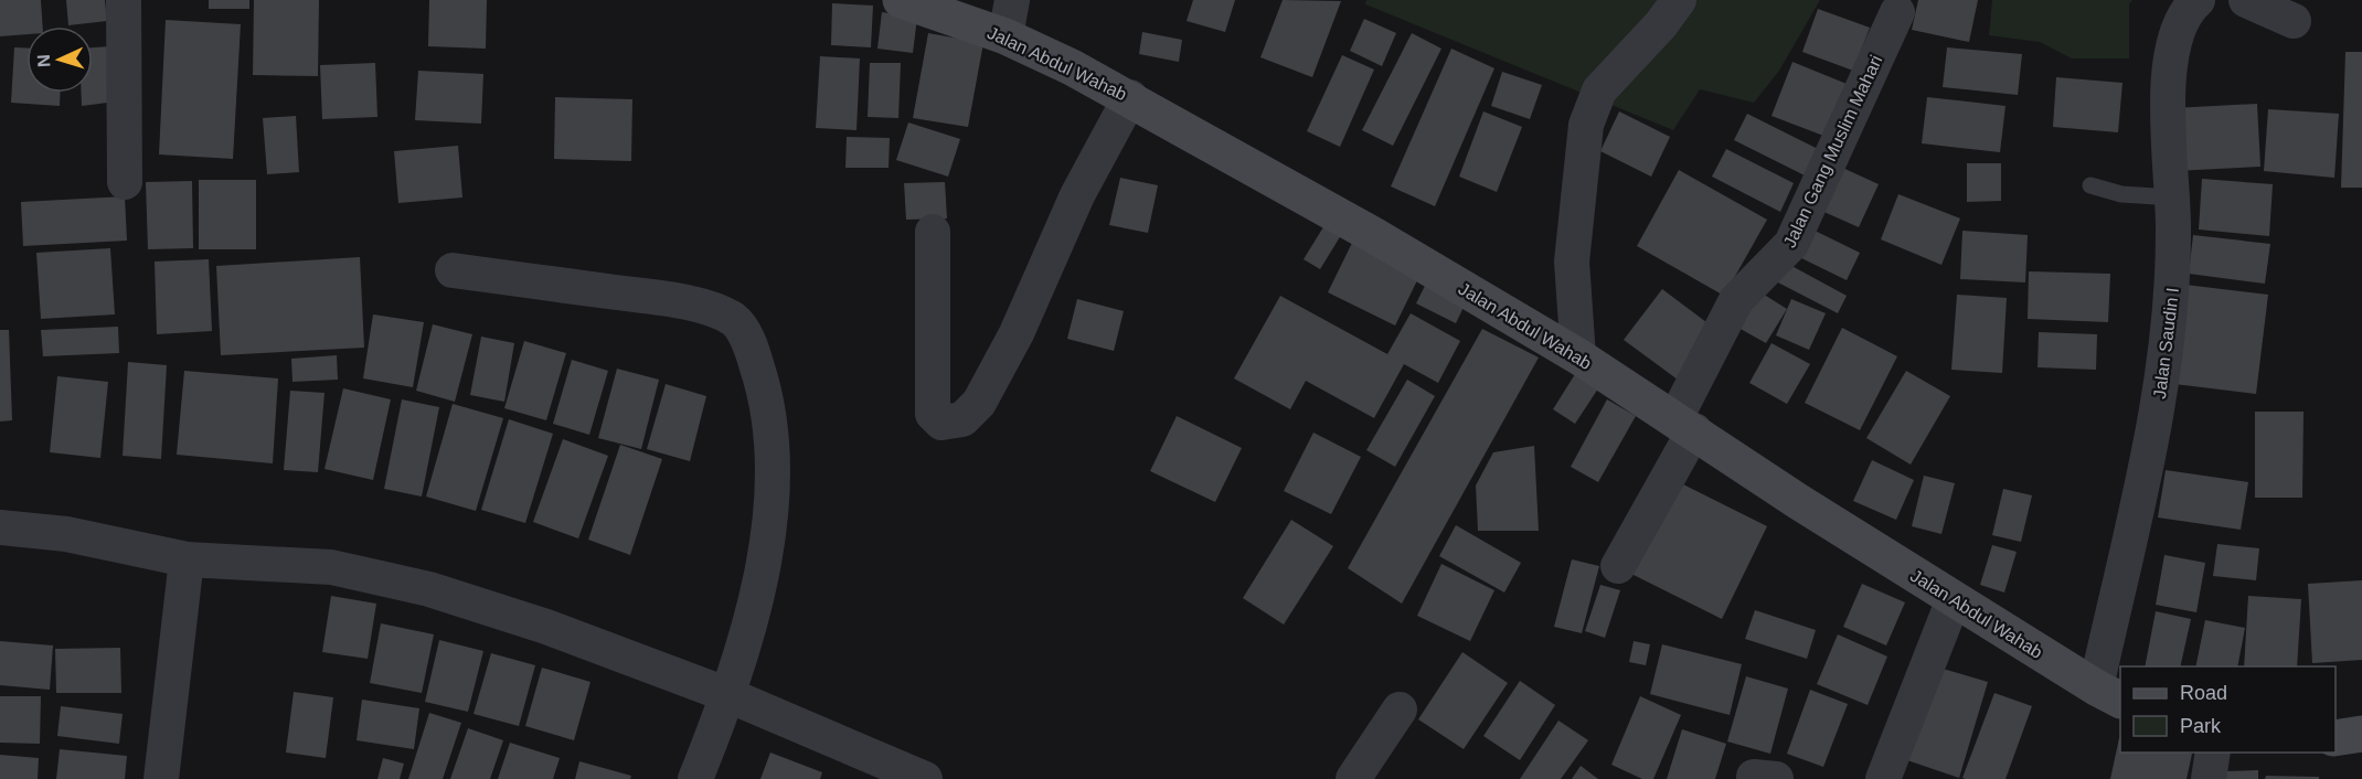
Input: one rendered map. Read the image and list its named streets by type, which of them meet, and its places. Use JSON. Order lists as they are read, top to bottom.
{
  "streets": {
    "street": ["Jalan Abdul Wahab", "Jalan Gang Muslim Mahari", "Jalan Saudin I"]
  },
  "crossings": [
    ["Jalan Abdul Wahab", "Jalan Gang Muslim Mahari"],
    ["Jalan Abdul Wahab", "Jalan Saudin I"]
  ],
  "legend": ["Road", "Park"],
  "north": "left"
}
